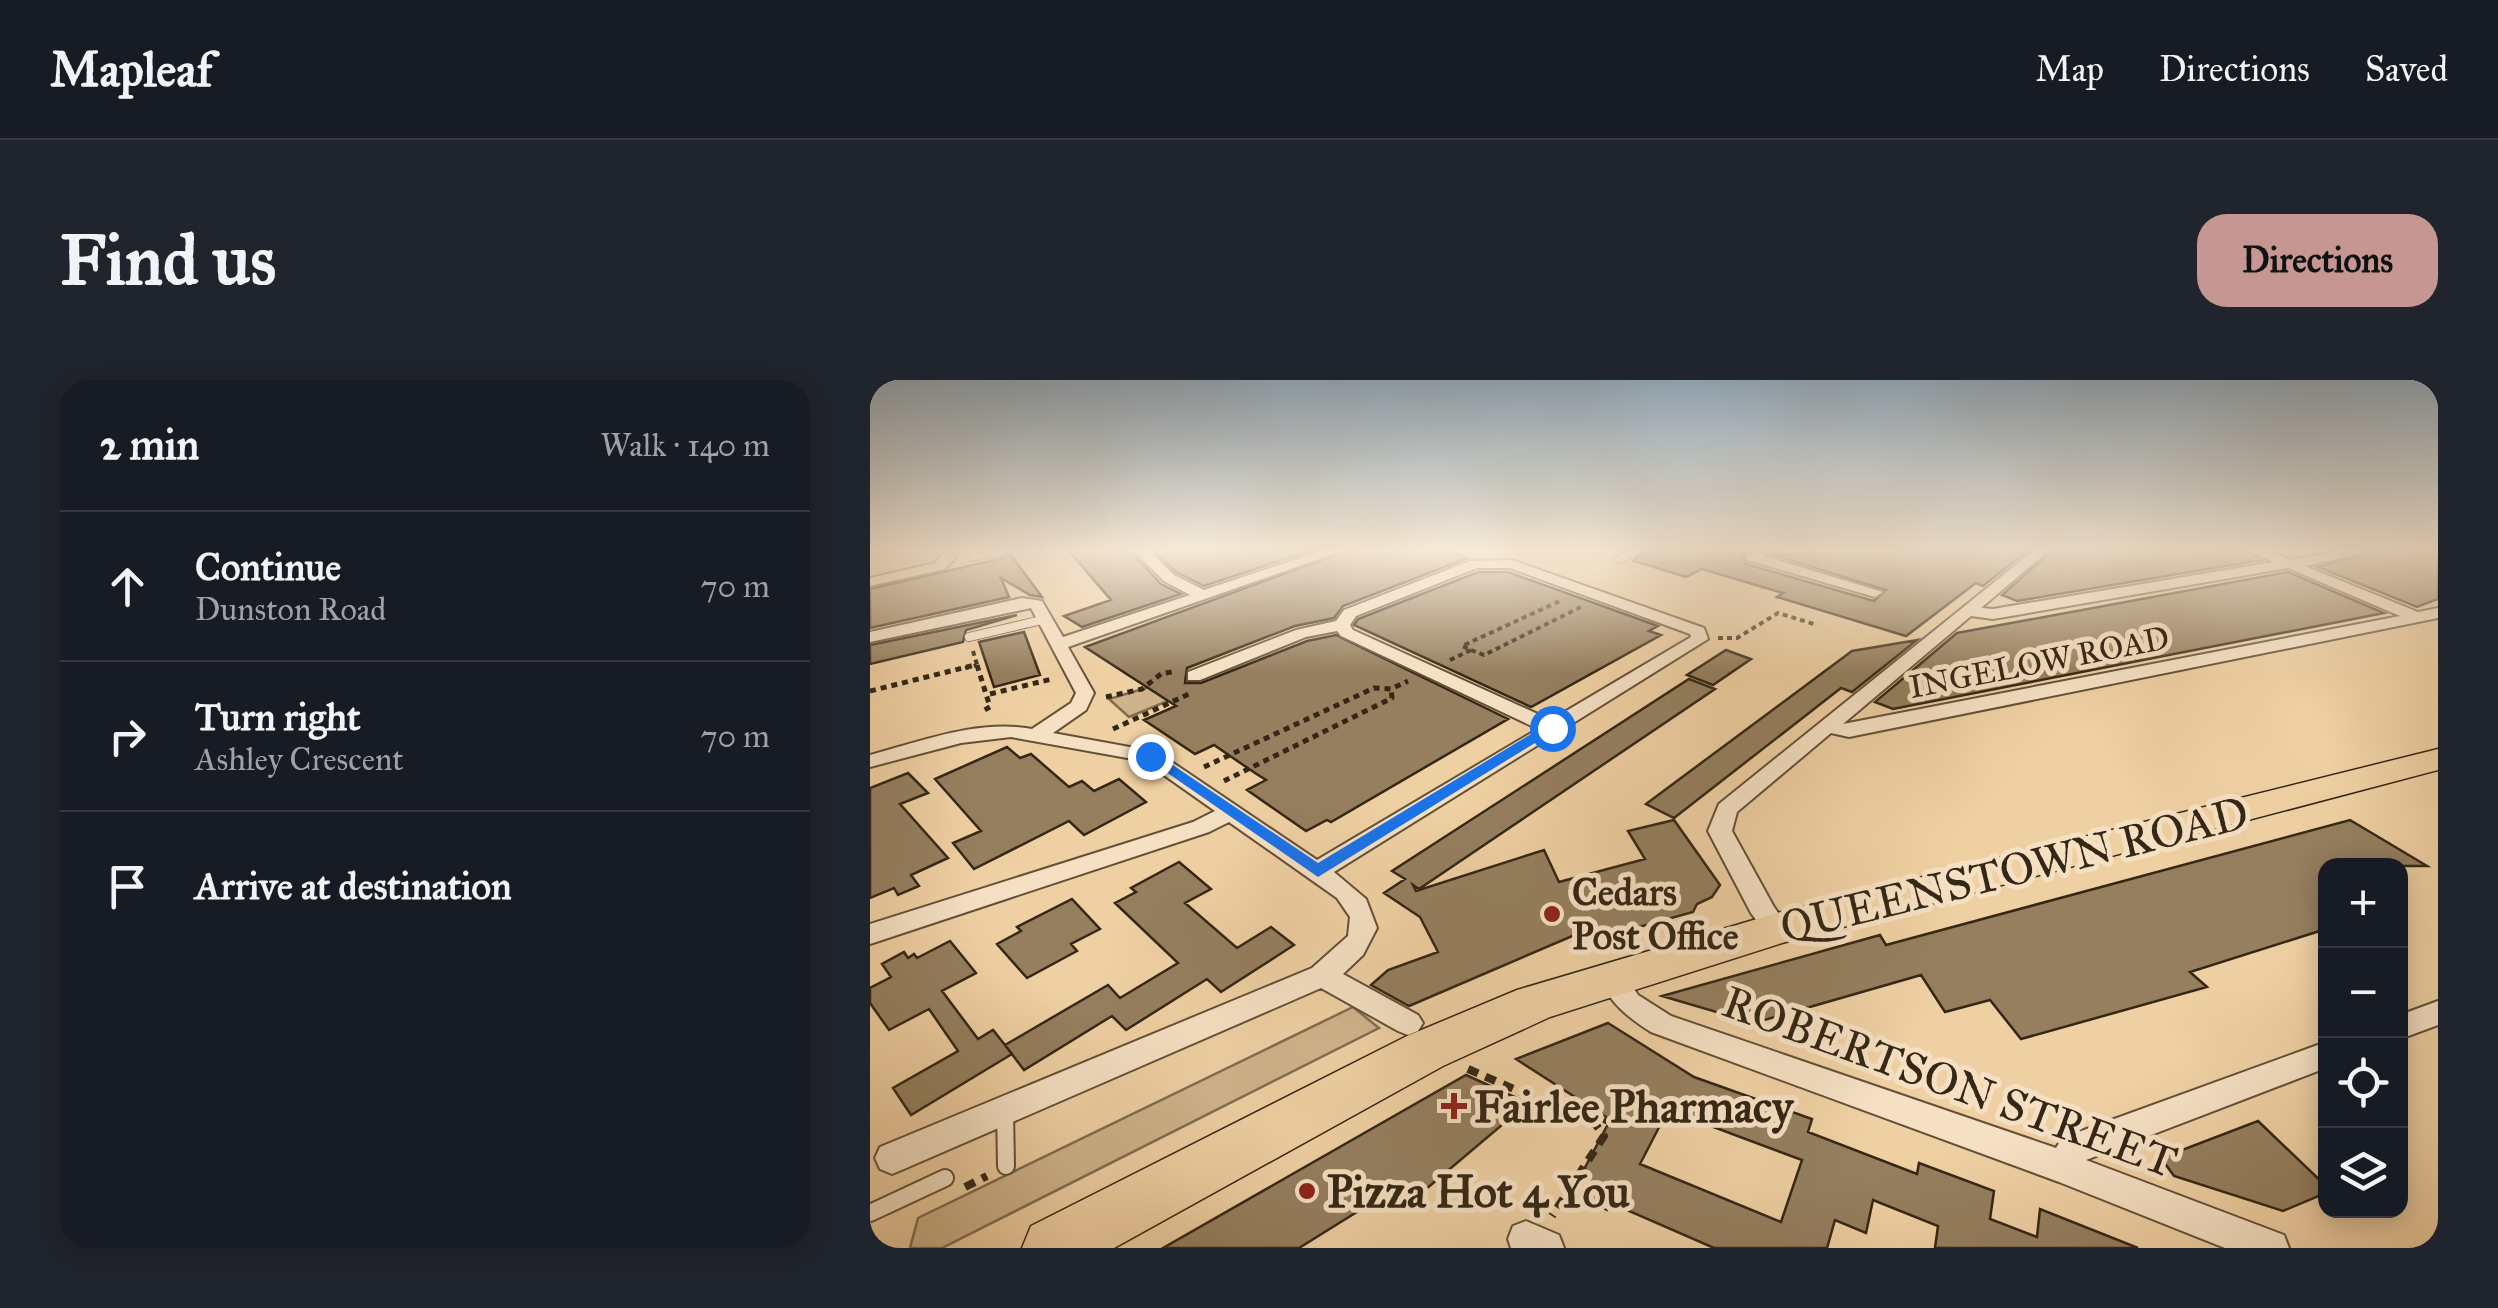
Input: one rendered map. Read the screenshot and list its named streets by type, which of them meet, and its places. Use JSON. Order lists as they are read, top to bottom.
{
  "streets": {
    "main road": ["QUEENSTOWN ROAD"],
    "street": ["INGELOW ROAD", "ROBERTSON STREET"]
  },
  "crossings": [
    ["QUEENSTOWN ROAD", "ROBERTSON STREET"]
  ],
  "places": {
    "other": ["Cedars Post Office", "Pizza Hot 4 You"],
    "health": ["Fairlee Pharmacy"]
  },
  "page": {
    "header": "Mapleaf",
    "nav": ["Map", "Directions", "Saved"],
    "buttons": "Directions",
    "title": "Find us",
    "heading": ["2 min", "Walk · 140 m"],
    "list": [
      ["Continue", "Dunston Road", "70 m"],
      ["Turn right", "Ashley Crescent", "70 m"],
      "Arrive at destination"
    ],
    "map_buttons": ["+", "−"]
  }
}
